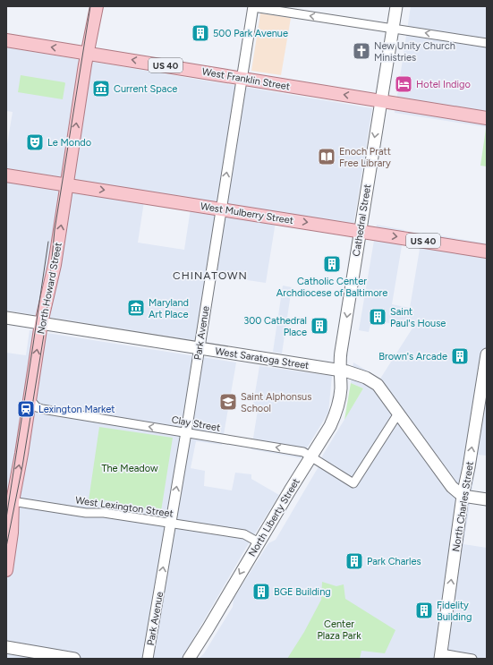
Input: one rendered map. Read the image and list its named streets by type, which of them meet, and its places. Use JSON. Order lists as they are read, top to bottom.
{
  "streets": {
    "main road": [
      "US 40",
      "West Franklin Street",
      "West Mulberry Street",
      "Cathedral Street",
      "North Howard Street",
      "West Saratoga Street",
      "North Charles Street",
      "North Liberty Street"
    ],
    "street": ["Park Avenue", "Clay Street", "West Lexington Street"]
  },
  "crossings": [
    ["West Franklin Street", "Cathedral Street"],
    ["West Franklin Street", "North Howard Street"],
    ["West Franklin Street", "Park Avenue"],
    ["West Mulberry Street", "Cathedral Street"],
    ["West Mulberry Street", "North Howard Street"],
    ["West Mulberry Street", "Park Avenue"],
    ["Cathedral Street", "West Saratoga Street"],
    ["Cathedral Street", "North Liberty Street"],
    ["North Howard Street", "West Saratoga Street"],
    ["North Howard Street", "Clay Street"],
    ["North Howard Street", "West Lexington Street"],
    ["Park Avenue", "West Saratoga Street"],
    ["Park Avenue", "Clay Street"],
    ["Park Avenue", "West Lexington Street"],
    ["West Saratoga Street", "Clay Street"],
    ["West Saratoga Street", "North Charles Street"],
    ["West Saratoga Street", "North Liberty Street"],
    ["Clay Street", "North Liberty Street"],
    ["West Lexington Street", "North Liberty Street"]
  ],
  "one_way": [
    "West Franklin Street",
    "West Mulberry Street",
    "Cathedral Street",
    "North Howard Street",
    "Park Avenue",
    "Clay Street",
    "North Charles Street",
    "North Liberty Street"
  ],
  "districts": ["CHINATOWN"],
  "parks": ["The Meadow", "Center Plaza Park"],
  "places": {
    "building": [
      "500 Park Avenue",
      "Catholic Center Archdiocese of Baltimore",
      "Saint Paul's House",
      "300 Cathedral Place",
      "Brown's Arcade",
      "Park Charles",
      "BGE Building",
      "Fidelity Building"
    ],
    "church": ["New Unity Church Ministries"],
    "hotel": ["Hotel Indigo"],
    "museum": ["Current Space", "Maryland Art Place"],
    "theatre": ["Le Mondo"],
    "library": ["Enoch Pratt Free Library"],
    "school or university": ["Saint Alphonsus School"],
    "station": ["Lexington Market"]
  }
}
